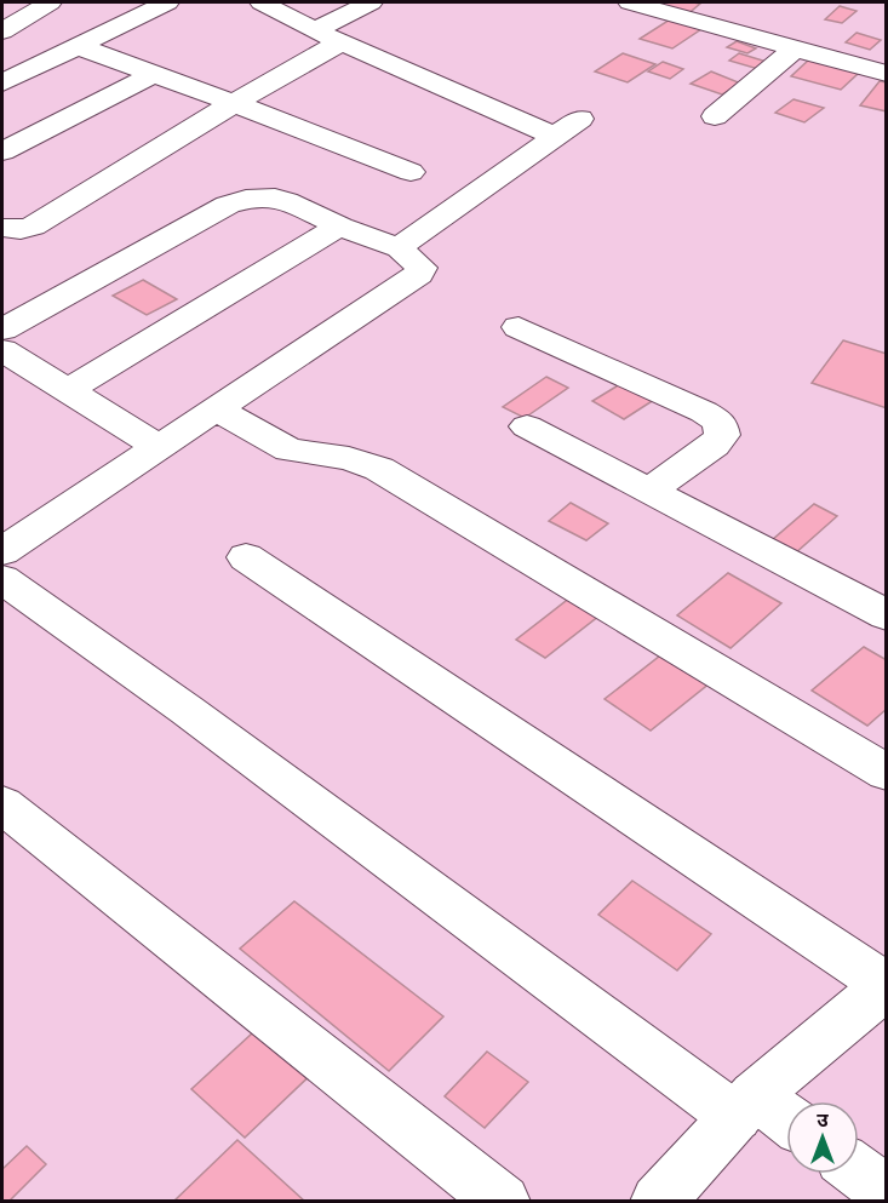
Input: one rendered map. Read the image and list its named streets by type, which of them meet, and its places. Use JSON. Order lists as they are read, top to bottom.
{
  "north": "top"
}
